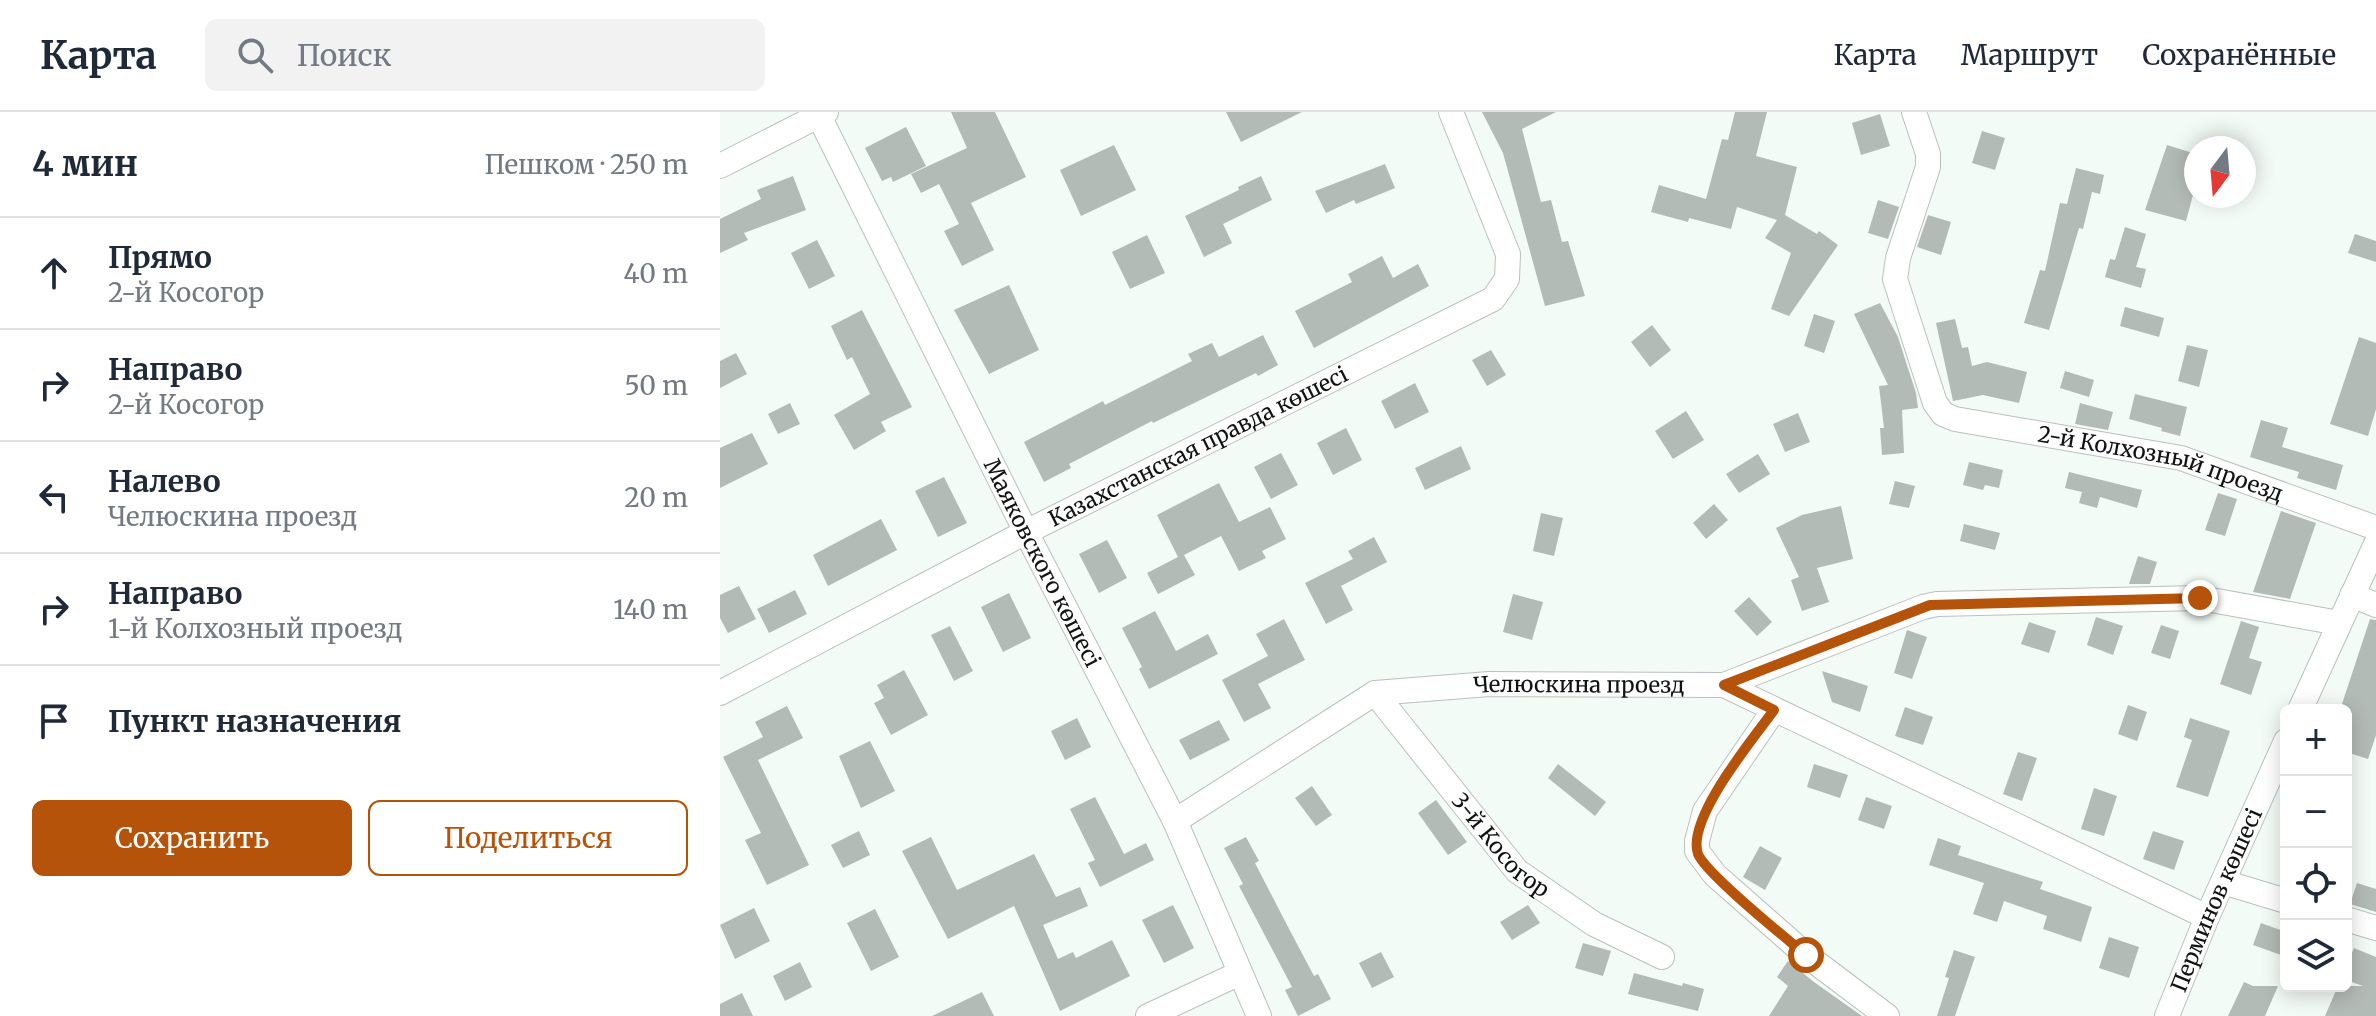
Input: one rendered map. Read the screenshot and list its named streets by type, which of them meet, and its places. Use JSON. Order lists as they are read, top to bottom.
{
  "streets": {
    "street": [
      "Казахстанская правда көшесі",
      "2-й Колхозный проезд",
      "Маяковского көшесі",
      "Челюскина проезд",
      "3-й Косогор",
      "Перминов көшесі"
    ]
  },
  "crossings": [
    ["Казахстанская правда көшесі", "Маяковского көшесі"],
    ["Маяковского көшесі", "Челюскина проезд"],
    ["Челюскина проезд", "3-й Косогор"],
    ["Челюскина проезд", "Перминов көшесі"]
  ],
  "north": "bottom",
  "page": {
    "header": "Карта",
    "search": "Поиск",
    "nav": ["Карта", "Маршрут", "Сохранённые"],
    "heading": ["4 мин", "Пешком · 250 m"],
    "list": [
      ["Прямо", "2-й Косогор", "40 m"],
      ["Направо", "2-й Косогор", "50 m"],
      ["Налево", "Челюскина проезд", "20 m"],
      ["Направо", "1-й Колхозный проезд", "140 m"],
      "Пункт назначения"
    ],
    "map_buttons": ["+", "−"],
    "buttons": ["Сохранить", "Поделиться"]
  }
}
